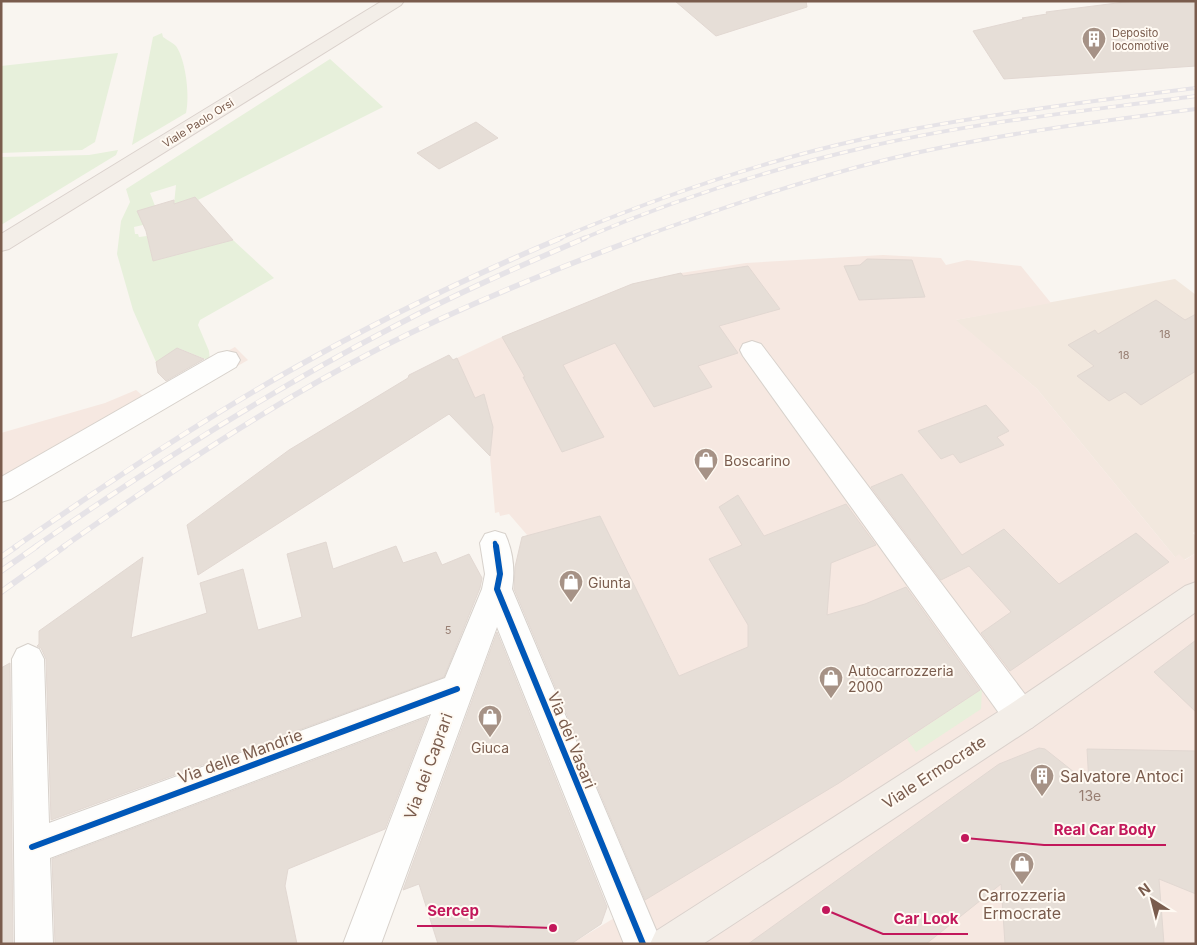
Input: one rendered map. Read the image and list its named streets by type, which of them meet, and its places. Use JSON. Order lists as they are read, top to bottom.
{
  "streets": {
    "main road": ["Viale Paolo Orsi", "Viale Ermocrate"],
    "street": ["Via dei Vasari", "Via delle Mandrie", "Via dei Caprari"]
  },
  "crossings": [
    ["Via dei Vasari", "Via dei Caprari"],
    ["Via delle Mandrie", "Via dei Caprari"]
  ],
  "places": {
    "building": ["Deposito locomotive", "Salvatore Antoci"],
    "shop": [
      "Boscarino",
      "Giunta",
      "Autocarrozzeria 2000",
      "Giuca",
      "Carrozzeria Ermocrate"
    ],
    "other": ["Real Car Body", "Car Look", "Sercep"]
  },
  "house_numbers": [
    "18",
    "18",
    "5",
    "13e"
  ],
  "north": "top left"
}
